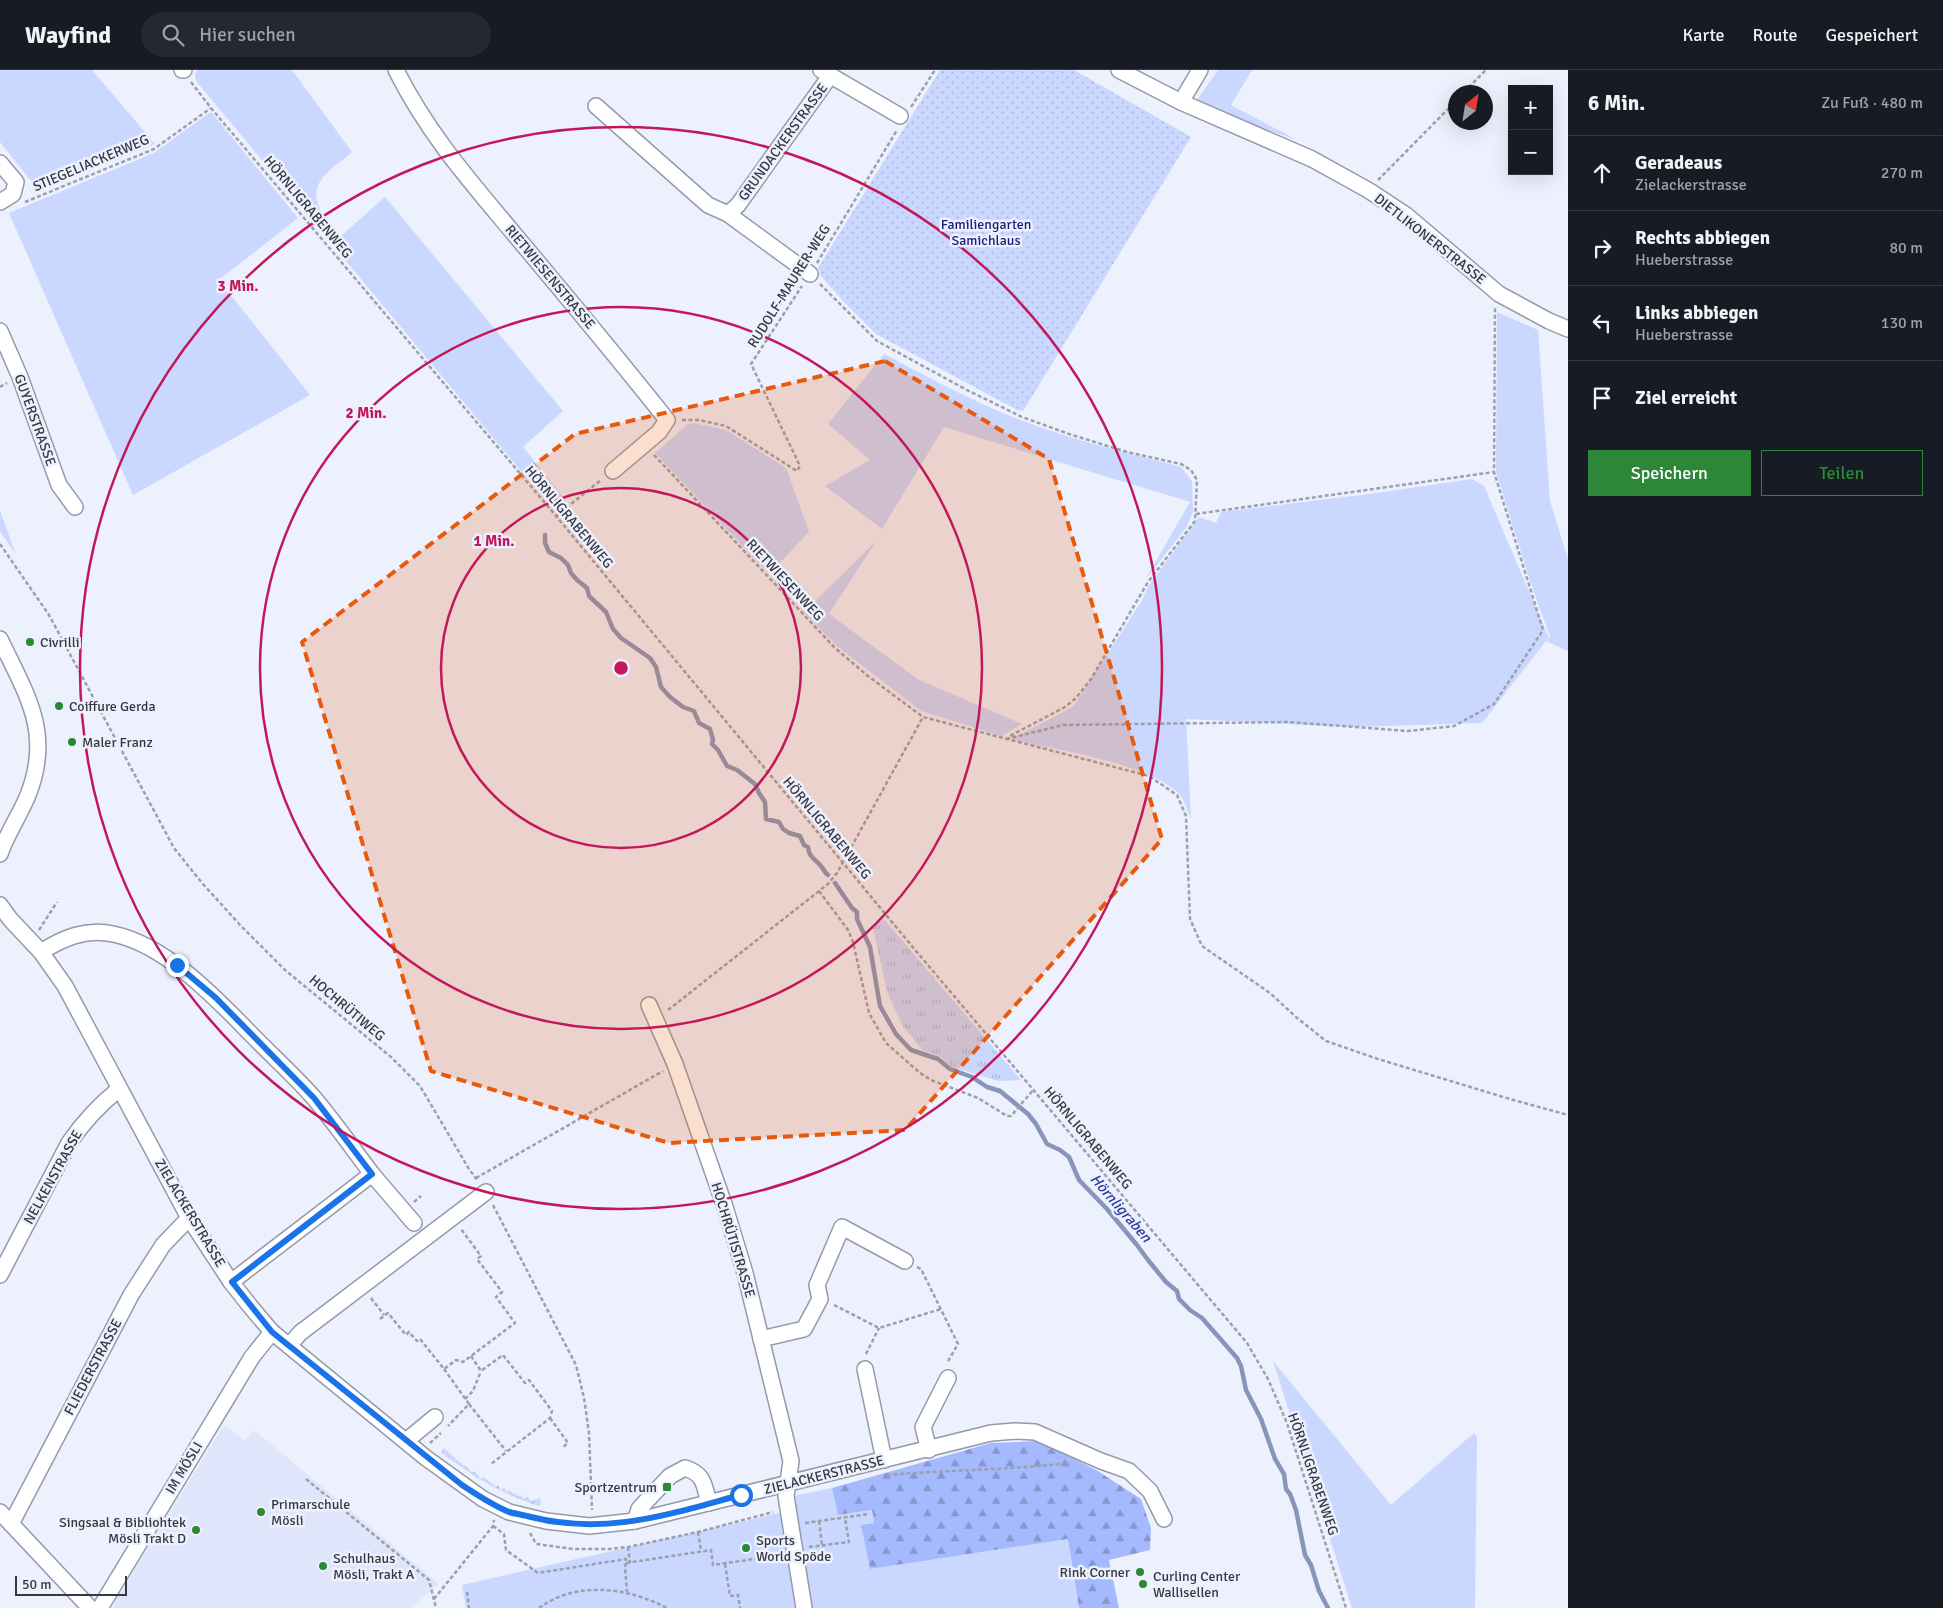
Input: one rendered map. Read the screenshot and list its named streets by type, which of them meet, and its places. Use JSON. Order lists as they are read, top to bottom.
{
  "streets": {
    "street": [
      "GRUNDACKERSTRASSE",
      "DIETLIKONERSTRASSE",
      "RIETWIESENSTRASSE",
      "GUYERSTRASSE",
      "NELKENSTRASSE",
      "ZIELACKERSTRASSE",
      "HOCHRÜTISTRASSE",
      "FLIEDERSTRASSE",
      "IM MÖSLI"
    ],
    "path": [
      "STIEGELIACKERWEG",
      "HÖRNLIGRABENWEG",
      "RUDOLF-MAURER-WEG",
      "RIETWIESENWEG",
      "HOCHRÜTIWEG"
    ]
  },
  "crossings": [
    ["STIEGELIACKERWEG", "HÖRNLIGRABENWEG"],
    ["RIETWIESENSTRASSE", "RUDOLF-MAURER-WEG"],
    ["HOCHRÜTIWEG", "ZIELACKERSTRASSE"],
    ["NELKENSTRASSE", "ZIELACKERSTRASSE"],
    ["ZIELACKERSTRASSE", "HOCHRÜTISTRASSE"],
    ["ZIELACKERSTRASSE", "FLIEDERSTRASSE"],
    ["ZIELACKERSTRASSE", "IM MÖSLI"]
  ],
  "water": ["Hörnligraben"],
  "parks": ["Familiengarten Samichlaus"],
  "places": {
    "other": [
      "Civrilli",
      "Coiffure Gerda",
      "Maler Franz",
      "Primarschule Mösli",
      "Singsaal & Bibliohtek Mösli Trakt D",
      "Sports World Spöde",
      "Schulhaus Mösli, Trakt A",
      "Rink Corner",
      "Curling Center Wallisellen"
    ],
    "transit": ["Sportzentrum"]
  },
  "scale_bar": "50 m",
  "north": "top right",
  "page": {
    "header": "Wayfind",
    "search": "Hier suchen",
    "nav": ["Karte", "Route", "Gespeichert"],
    "heading": ["6 Min.", "Zu Fuß · 480 m"],
    "map_buttons": ["+", "−"],
    "list": [
      ["Geradeaus", "Zielackerstrasse", "270 m"],
      ["Rechts abbiegen", "Hueberstrasse", "80 m"],
      ["Links abbiegen", "Hueberstrasse", "130 m"],
      "Ziel erreicht"
    ],
    "buttons": ["Speichern", "Teilen"],
    "scale": "50 m"
  },
  "rings": ["3 Min.", "2 Min.", "1 Min."]
}
